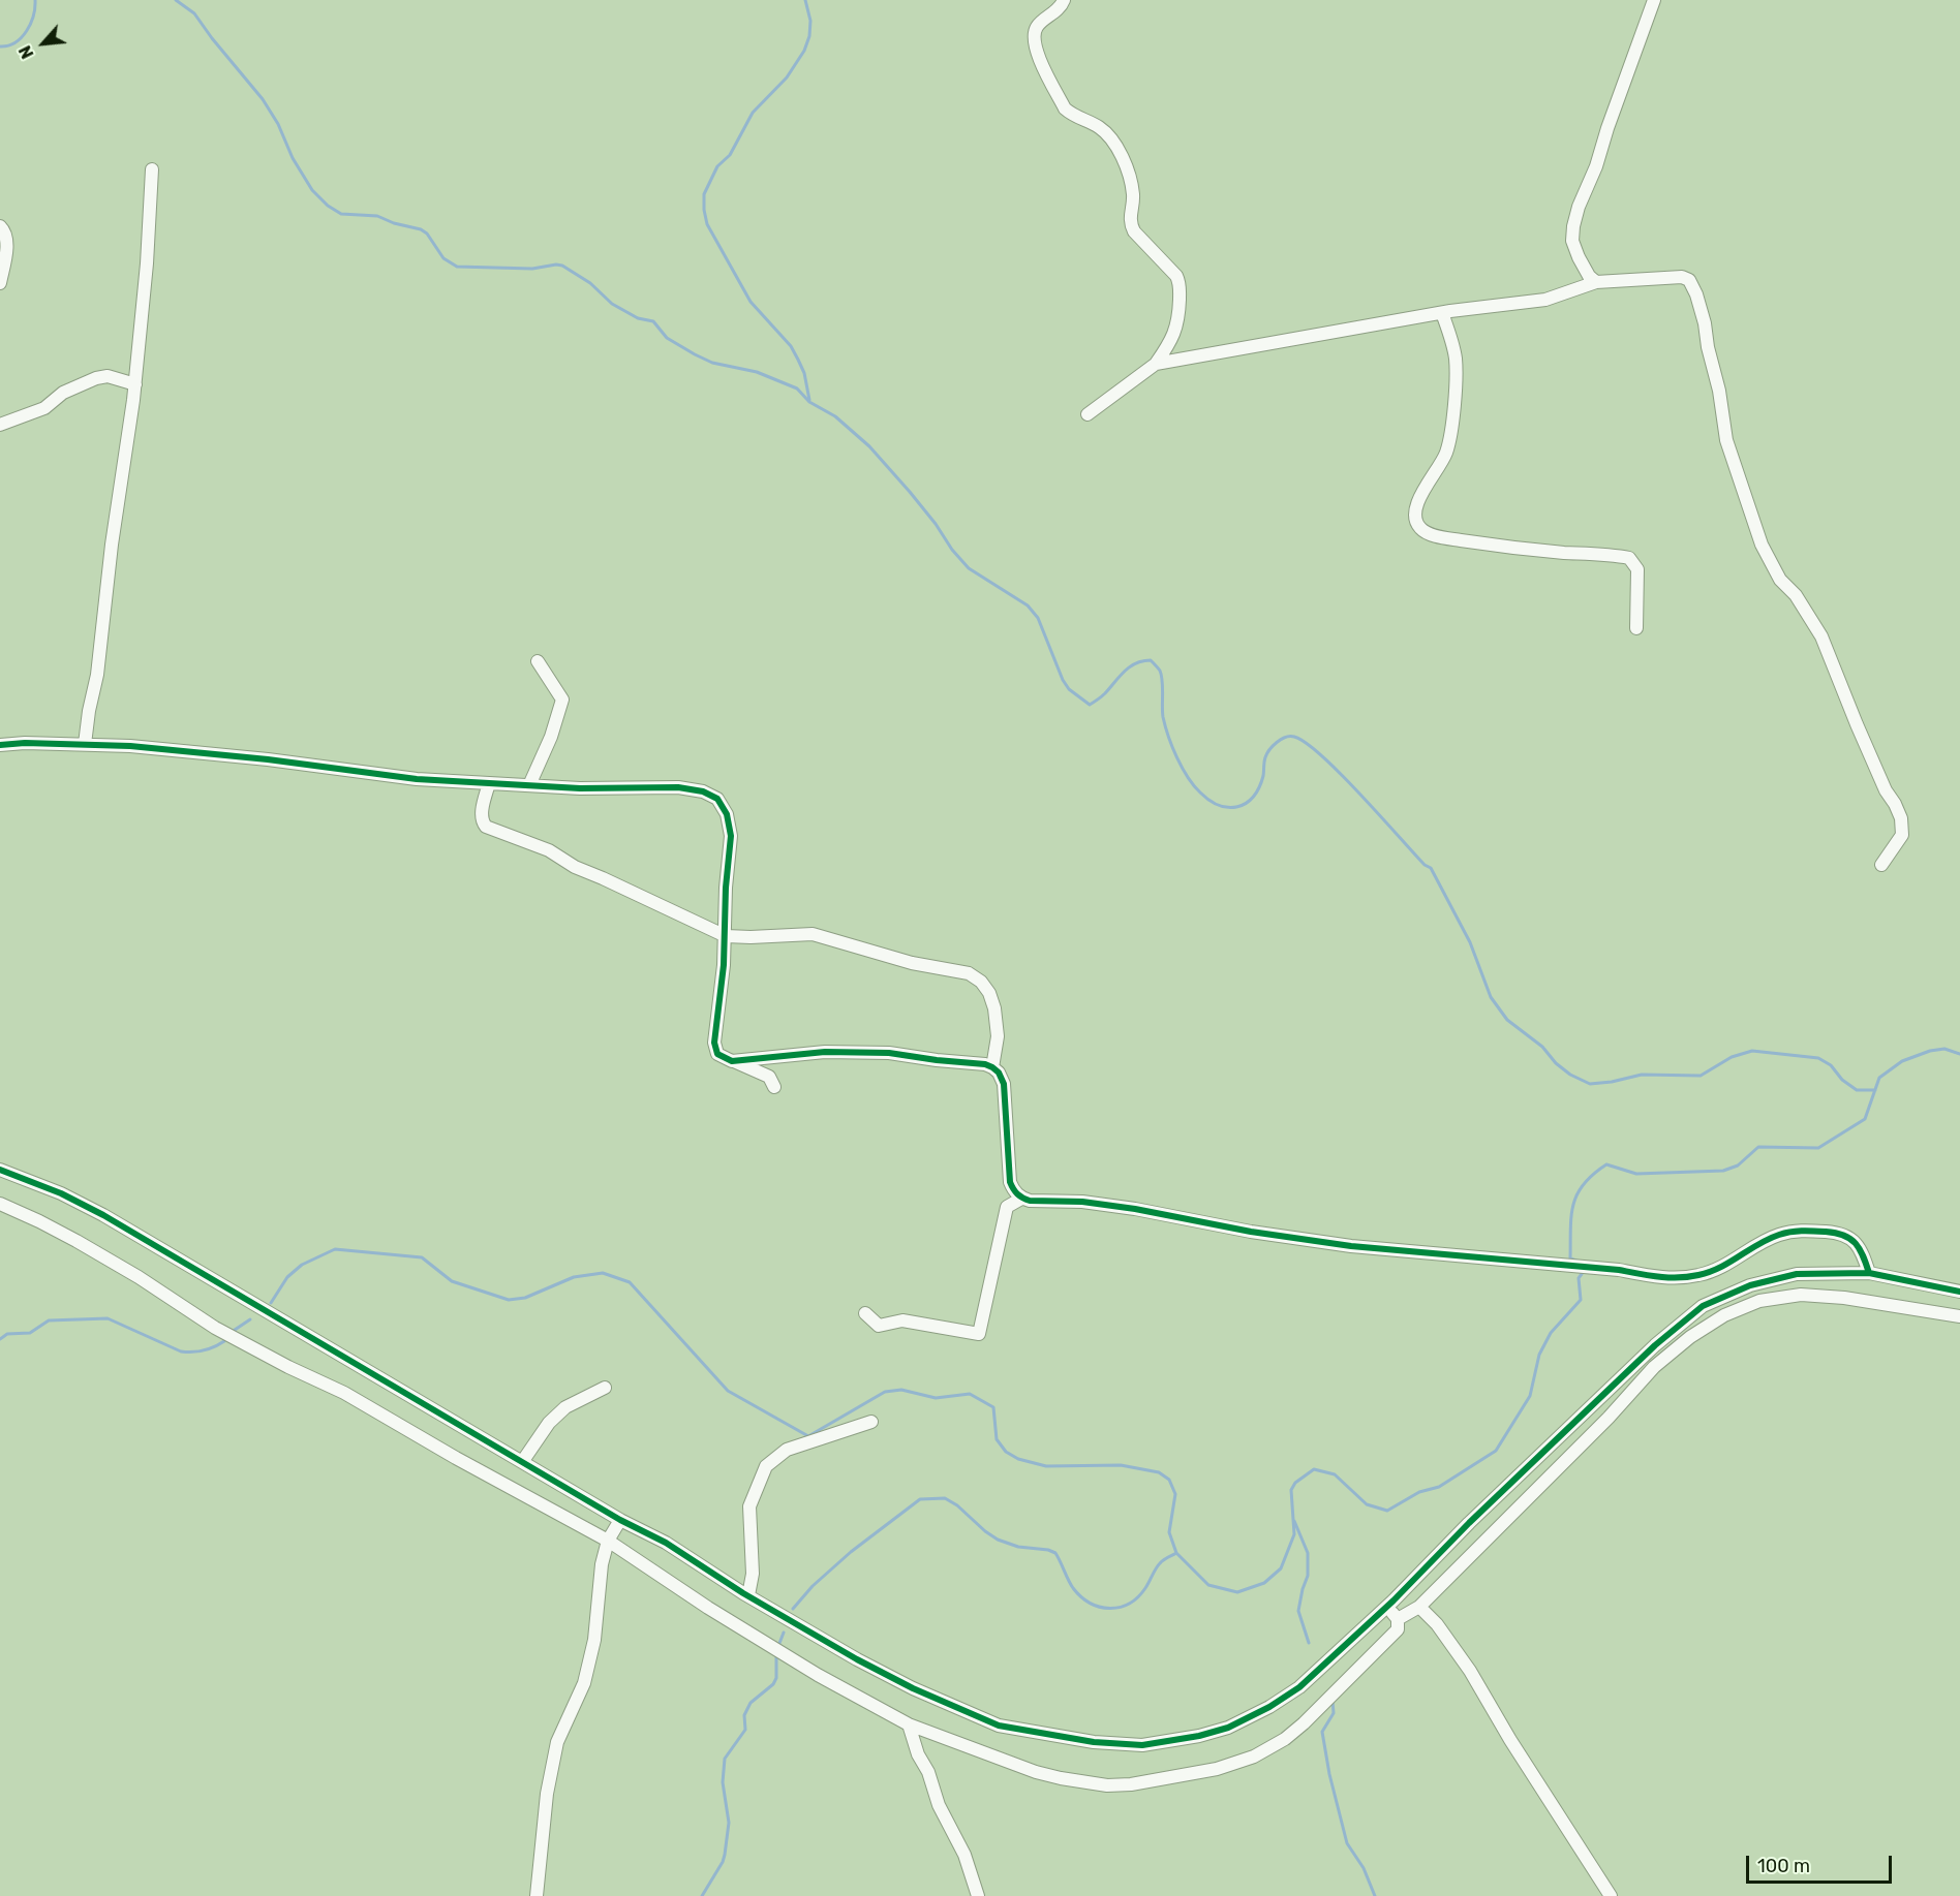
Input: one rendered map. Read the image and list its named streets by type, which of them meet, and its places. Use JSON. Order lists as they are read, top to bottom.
{
  "scale_bar": "100 m",
  "north": "bottom left"
}
